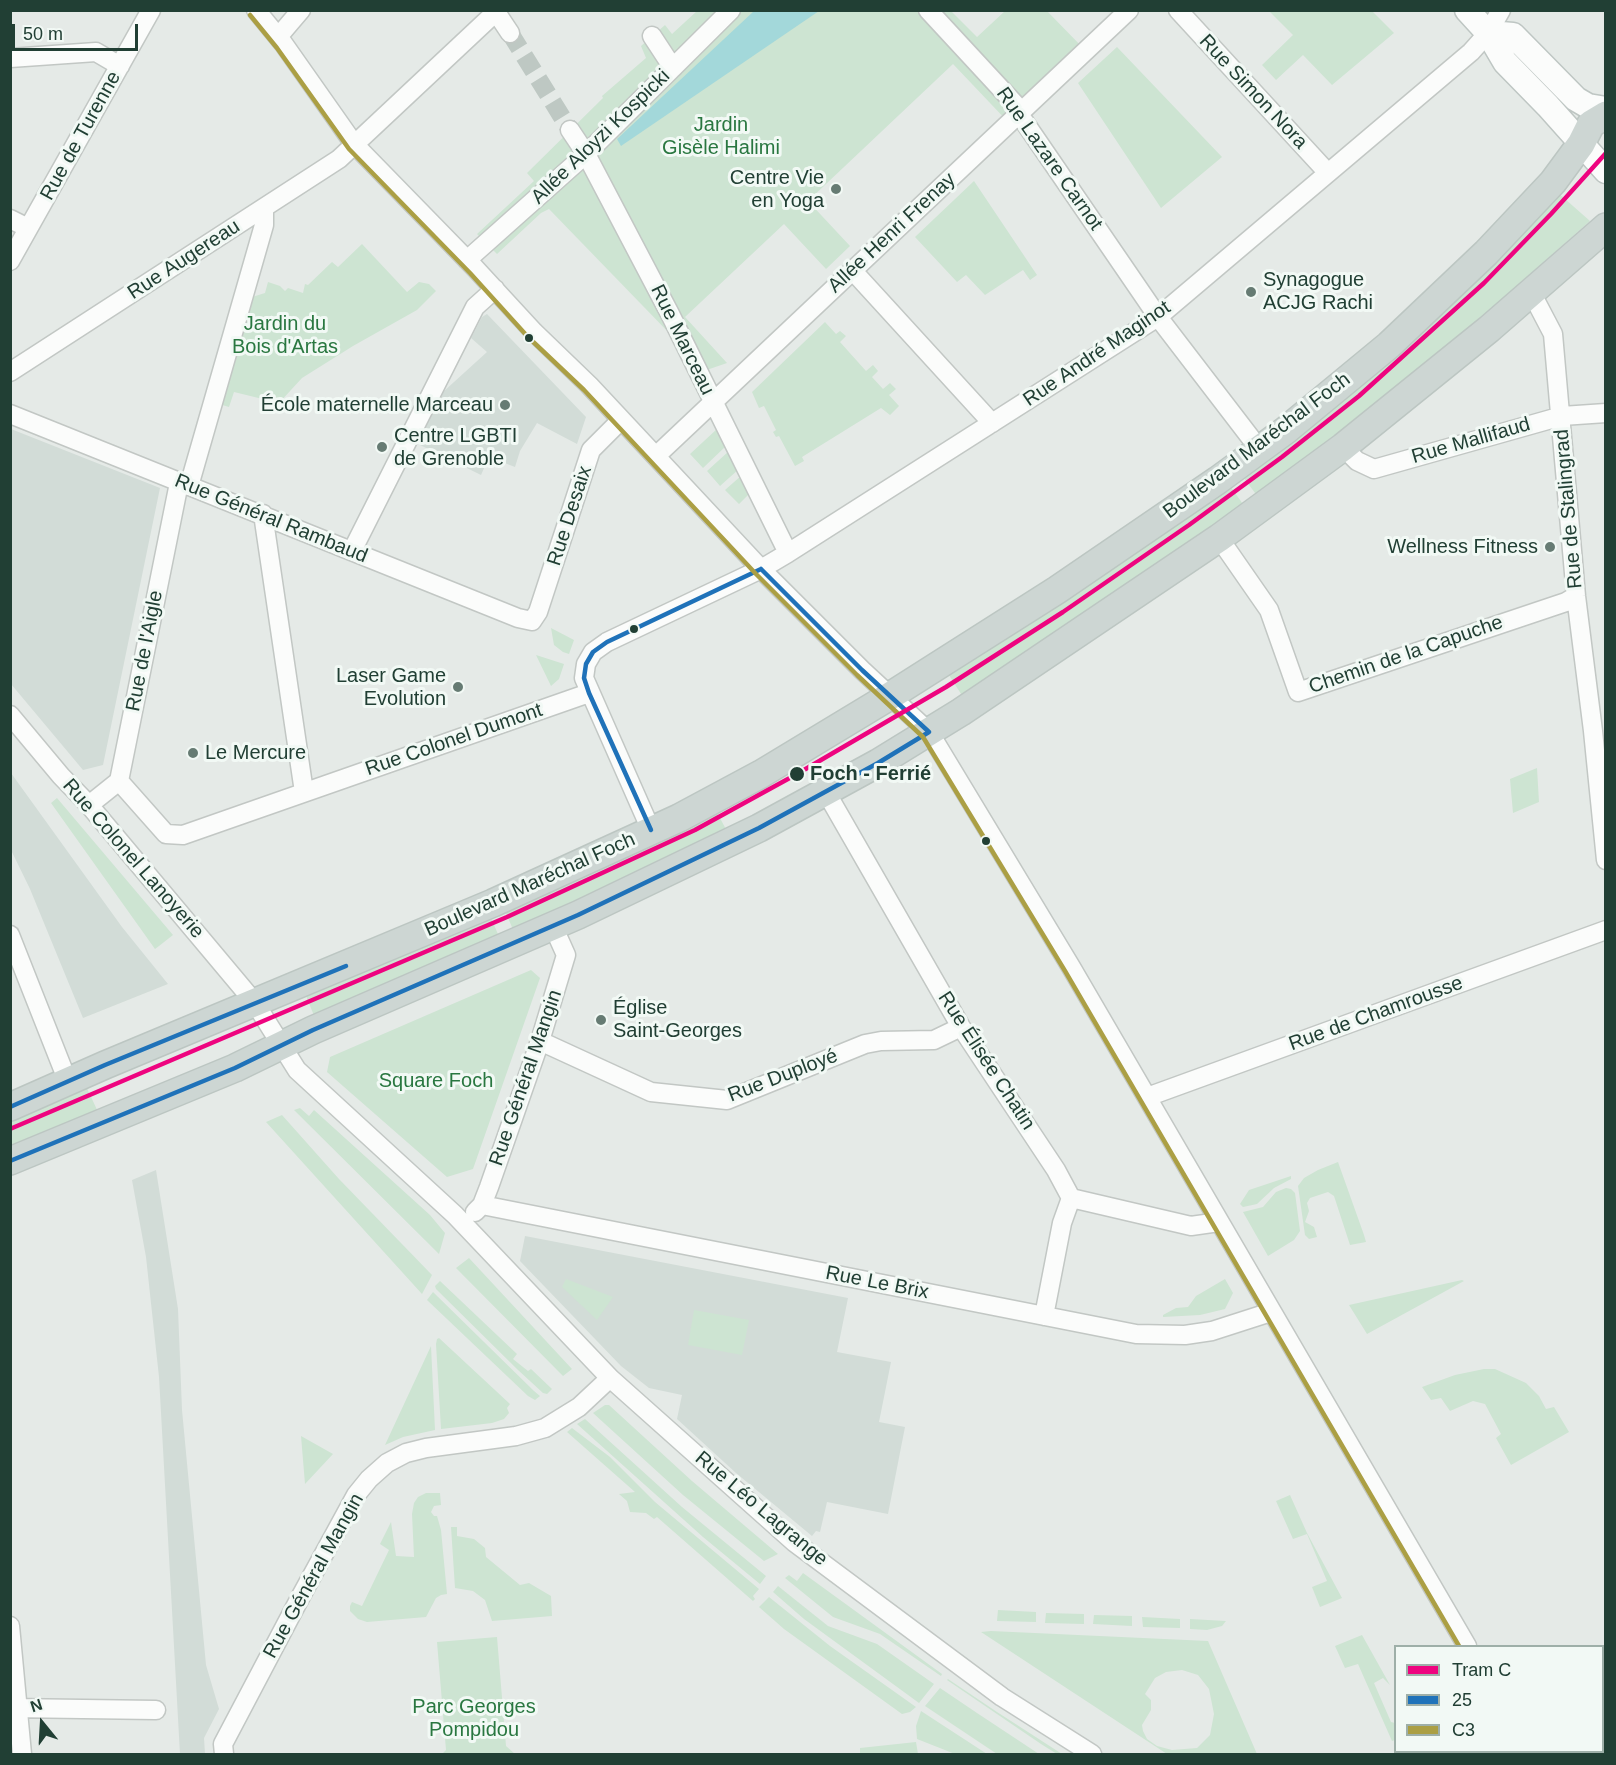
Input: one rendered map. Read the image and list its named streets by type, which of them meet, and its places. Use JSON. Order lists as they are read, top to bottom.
{
  "streets": {
    "main road": ["Boulevard Maréchal Foch"],
    "street": [
      "Rue Simon Nora",
      "Rue de Turenne",
      "Allée Aloyzi Kospicki",
      "Rue Lazare Carnot",
      "Allée Henri Frenay",
      "Rue Augereau",
      "Rue Marceau",
      "Rue André Maginot",
      "Rue Mallifaud",
      "Rue de Stalingrad",
      "Rue Desaix",
      "Rue Général Rambaud",
      "Rue de l'Aigle",
      "Chemin de la Capuche",
      "Rue Colonel Dumont",
      "Rue Colonel Lanoyerie",
      "Rue de Chamrousse",
      "Rue Élisée Chatin",
      "Rue Duployé",
      "Rue Général Mangin",
      "Rue Le Brix",
      "Rue Léo Lagrange"
    ]
  },
  "crossings": [
    ["Rue Simon Nora", "Rue André Maginot"],
    ["Allée Aloyzi Kospicki", "Rue Marceau"],
    ["Rue Lazare Carnot", "Allée Henri Frenay"],
    ["Rue Lazare Carnot", "Rue André Maginot"],
    ["Rue Lazare Carnot", "Boulevard Maréchal Foch"],
    ["Allée Henri Frenay", "Rue Marceau"],
    ["Rue Augereau", "Rue de l'Aigle"],
    ["Rue Marceau", "Rue André Maginot"],
    ["Rue Mallifaud", "Rue de Stalingrad"],
    ["Boulevard Maréchal Foch", "Rue Colonel Lanoyerie"],
    ["Rue de Stalingrad", "Chemin de la Capuche"],
    ["Rue Desaix", "Rue Général Rambaud"],
    ["Rue Général Rambaud", "Rue de l'Aigle"],
    ["Rue de l'Aigle", "Rue Colonel Dumont"],
    ["Rue Élisée Chatin", "Rue Duployé"],
    ["Rue Duployé", "Rue Général Mangin"],
    ["Rue Général Mangin", "Rue Le Brix"],
    ["Rue Général Mangin", "Rue Léo Lagrange"]
  ],
  "parks": [
    "Jardin Gisèle Halimi",
    "Jardin du Bois d'Artas",
    "Square Foch",
    "Parc Georges Pompidou"
  ],
  "places": [
    "Centre Vie en Yoga",
    "Synagogue ACJG Rachi",
    "École maternelle Marceau",
    "Centre LGBTI de Grenoble",
    "Wellness Fitness",
    "Laser Game Evolution",
    "Le Mercure",
    "Foch - Ferrié",
    "Église Saint-Georges"
  ],
  "lines": ["transit line C3", "tram line C", "transit line 25"],
  "legend": ["Tram C", "25", "C3"],
  "scale_bar": "50 m",
  "north": "top"
}
